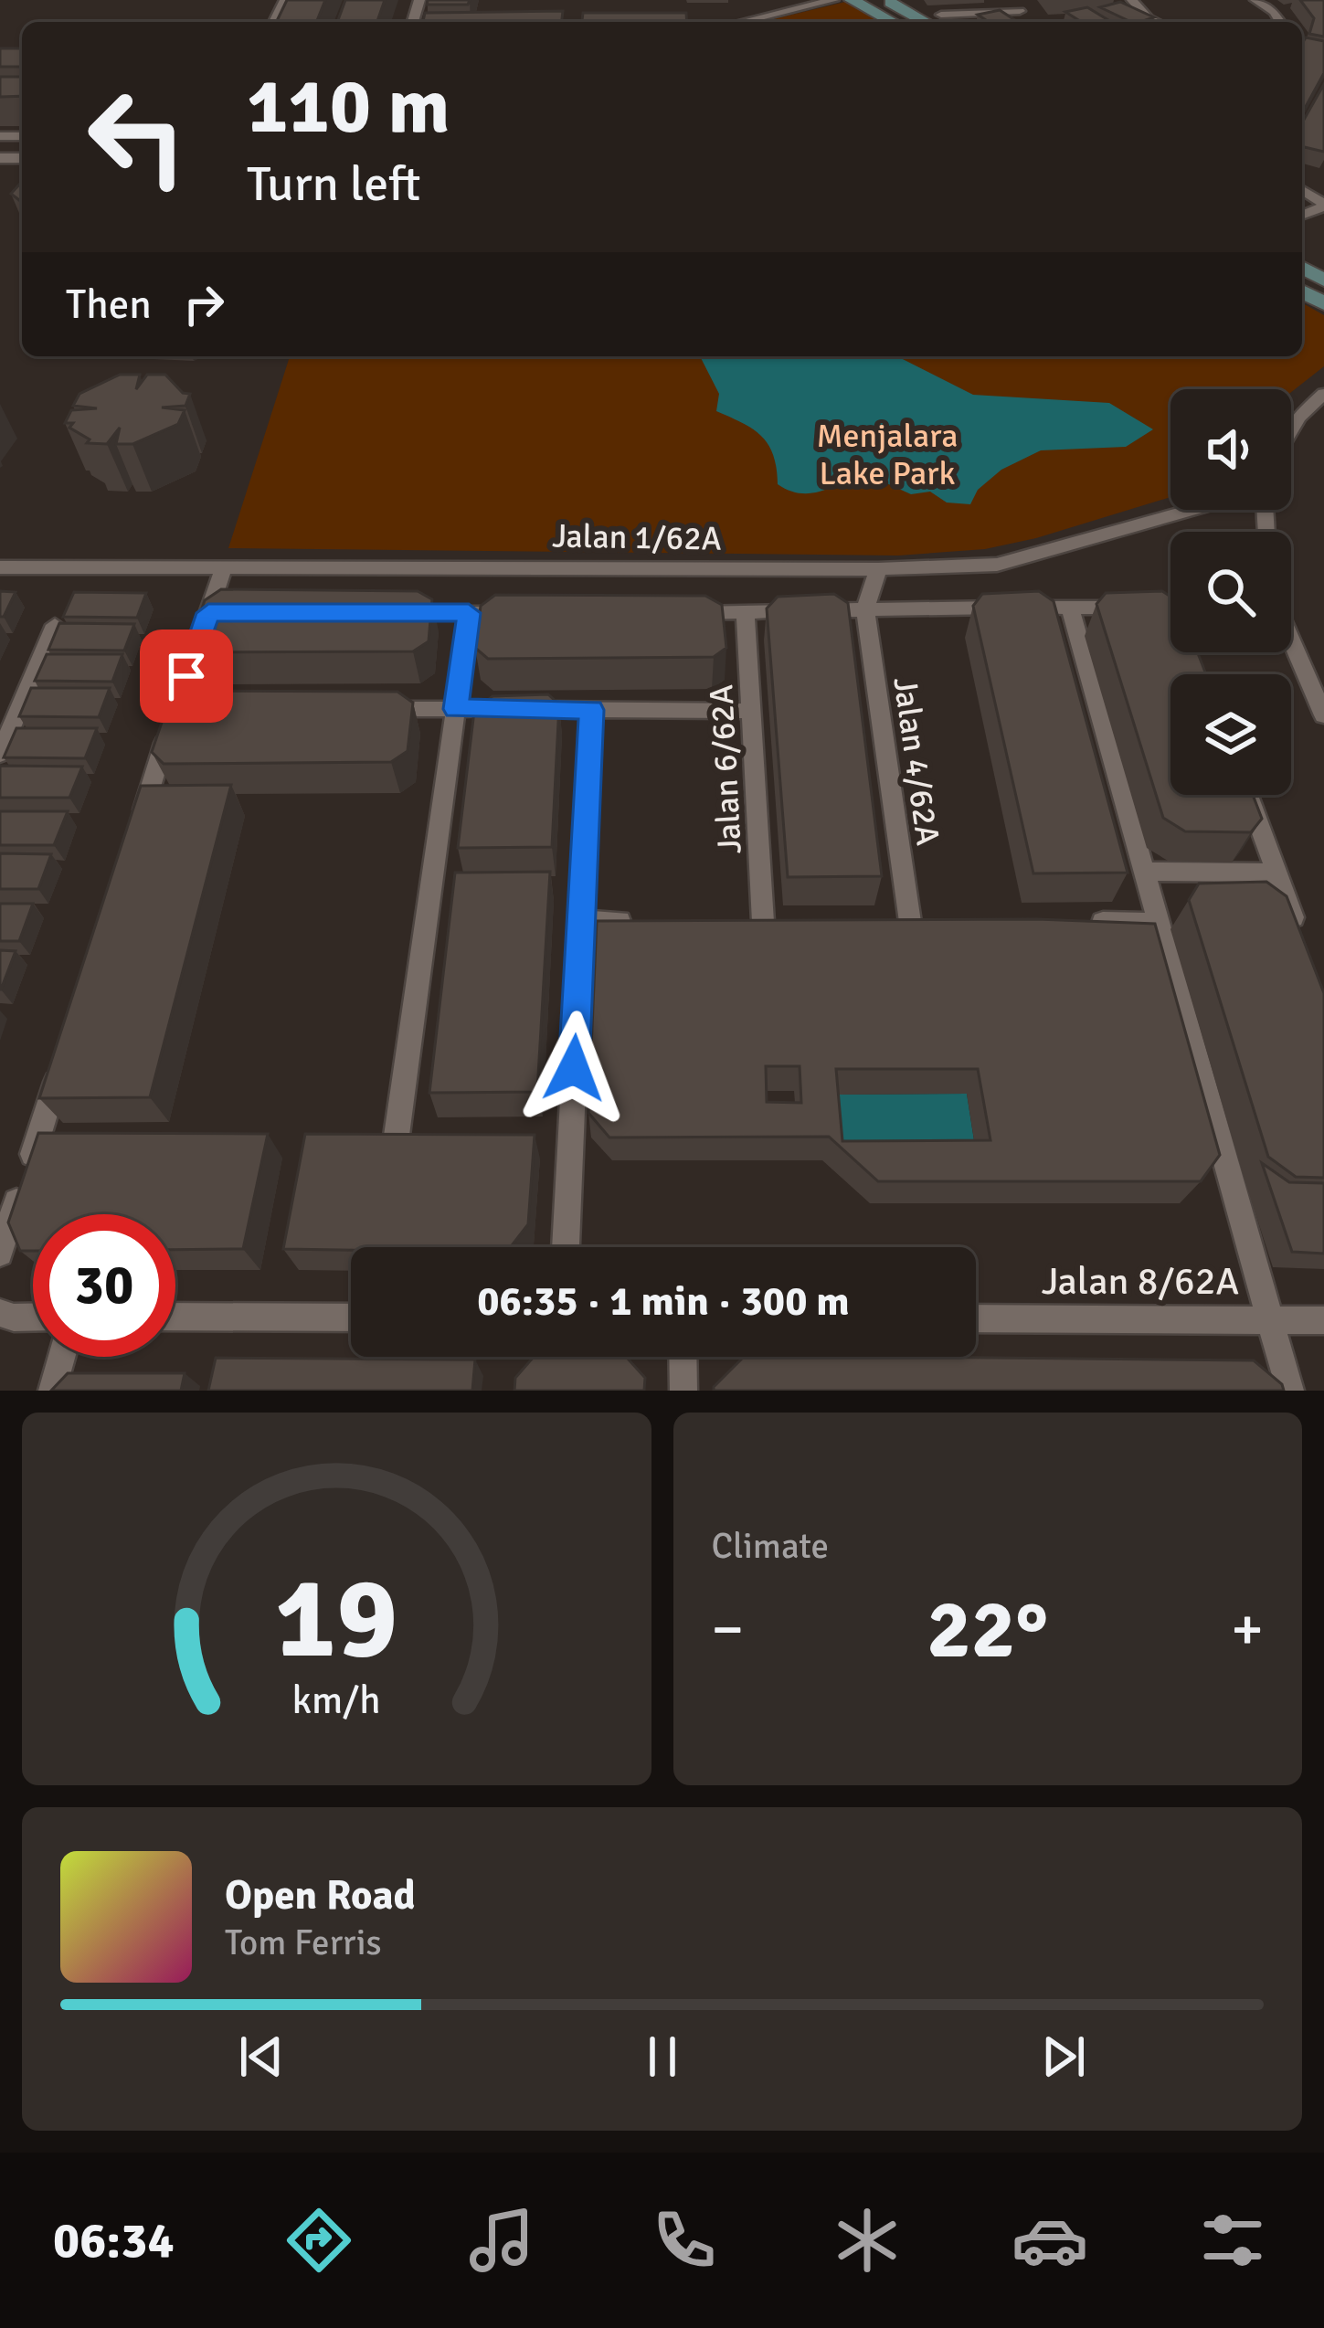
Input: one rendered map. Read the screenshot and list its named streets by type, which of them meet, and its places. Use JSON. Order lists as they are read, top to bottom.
{
  "streets": {
    "street": [
      "Jalan 1/62A",
      "Jalan 4/62A",
      "Jalan 6/62A",
      "Jalan 8/62A"
    ]
  },
  "parks": ["Menjalara Lake Park"],
  "page": {
    "turn": ["110 m", "Turn left"],
    "then": "Then",
    "limit": "30",
    "trip": "06:35 · 1 min · 300 m",
    "tile": "Climate",
    "heat": ["−", "22°", "+"],
    "song": ["Open Road", "Tom Ferris"],
    "tabs": "06:34",
    "gauge": ["19", "km/h"]
  }
}
